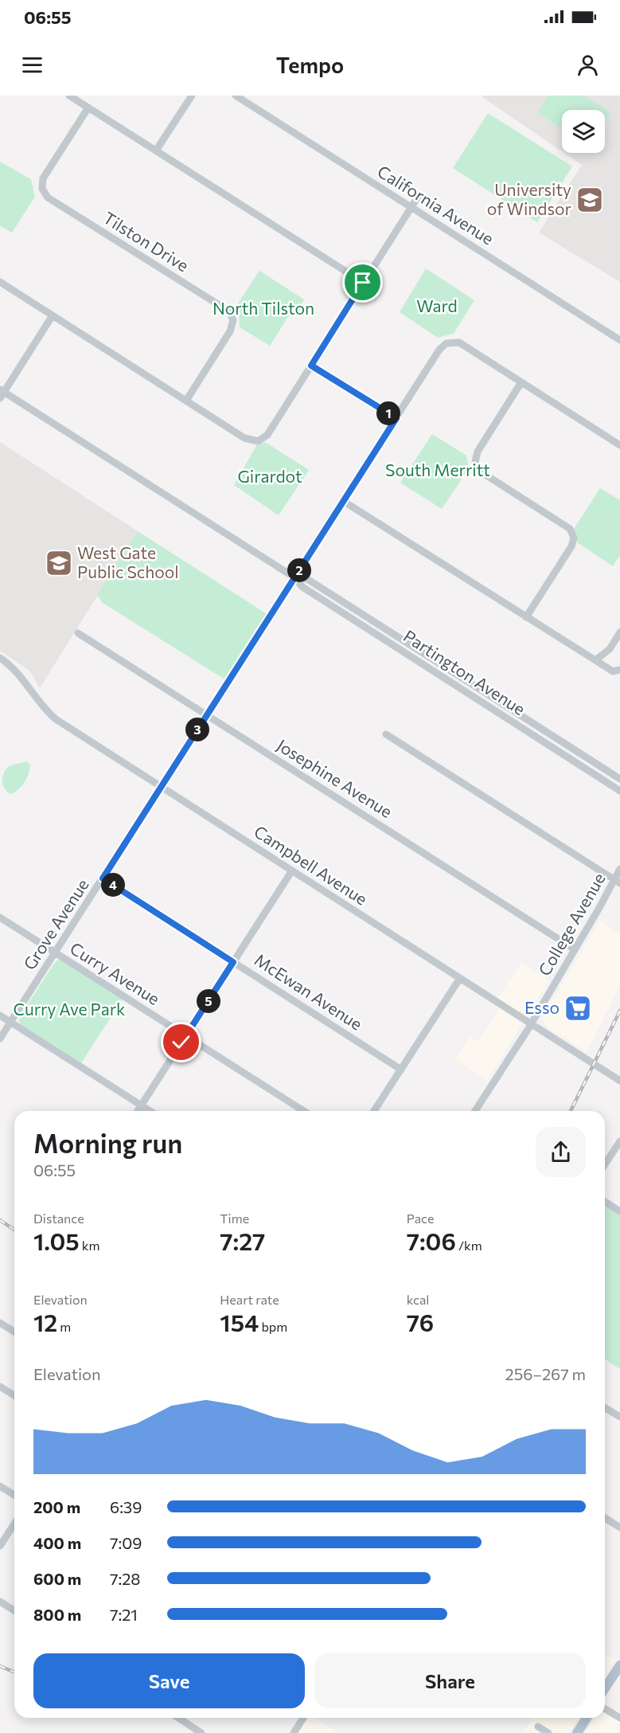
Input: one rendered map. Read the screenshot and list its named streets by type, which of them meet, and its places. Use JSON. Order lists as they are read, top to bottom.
{
  "streets": {
    "street": [
      "California Avenue",
      "Tilston Drive",
      "Partington Avenue",
      "Josephine Avenue",
      "Campbell Avenue",
      "Grove Avenue",
      "College Avenue",
      "Curry Avenue",
      "McEwan Avenue"
    ]
  },
  "crossings": [
    ["Partington Avenue", "Grove Avenue"],
    ["Josephine Avenue", "Grove Avenue"],
    ["Josephine Avenue", "College Avenue"],
    ["Campbell Avenue", "Grove Avenue"],
    ["Campbell Avenue", "College Avenue"],
    ["Grove Avenue", "Curry Avenue"],
    ["Grove Avenue", "McEwan Avenue"]
  ],
  "parks": [
    "Ward",
    "North Tilston",
    "South Merritt",
    "Girardot",
    "Curry Ave Park"
  ],
  "places": {
    "school or university": ["University of Windsor", "West Gate Public School"],
    "supermarket": ["Esso"]
  },
  "page": {
    "status": "06:55",
    "header": "Tempo",
    "pins": [
      "1",
      "2",
      "3",
      "4",
      "5"
    ],
    "heading": ["Morning run", "06:55"],
    "stats": [
      ["Distance", "1.05 km"],
      ["Time", "7:27"],
      ["Pace", "7:06 /km"],
      ["Elevation", "12 m"],
      ["Heart rate", "154 bpm"],
      ["kcal", "76"]
    ],
    "chart": ["Elevation", "256–267 m"],
    "list": [
      {
        "name": "200 m",
        "note": "6:39"
      },
      {
        "name": "400 m",
        "note": "7:09"
      },
      {
        "name": "600 m",
        "note": "7:28"
      },
      {
        "name": "800 m",
        "note": "7:21"
      }
    ],
    "buttons": ["Save", "Share"]
  }
}
